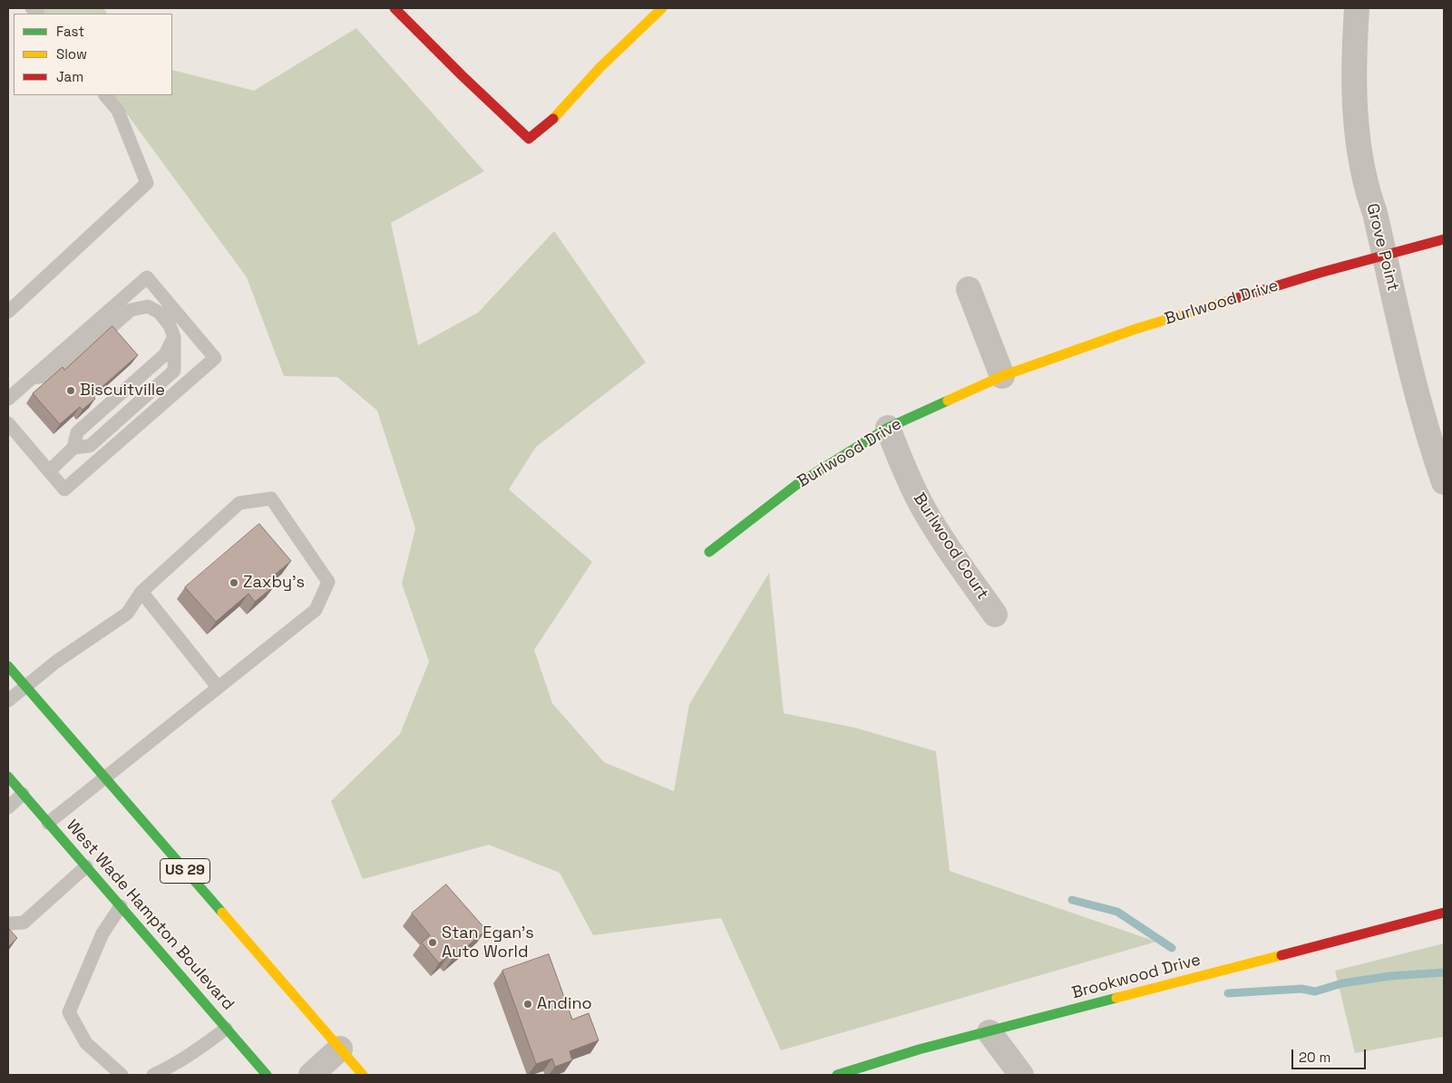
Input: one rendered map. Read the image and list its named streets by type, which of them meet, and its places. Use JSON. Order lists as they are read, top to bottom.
{
  "streets": {
    "street": [
      "Grove Point",
      "Burlwood Drive",
      "Burlwood Court",
      "US 29",
      "West Wade Hampton Boulevard",
      "Brookwood Drive"
    ]
  },
  "crossings": [
    ["Grove Point", "Burlwood Drive"],
    ["Burlwood Drive", "Burlwood Court"]
  ],
  "places": [
    "Biscuitville",
    "Zaxby's",
    "Stan Egan's Auto World",
    "Andino"
  ],
  "legend": ["Fast", "Slow", "Jam"],
  "scale_bar": "20 m"
}
